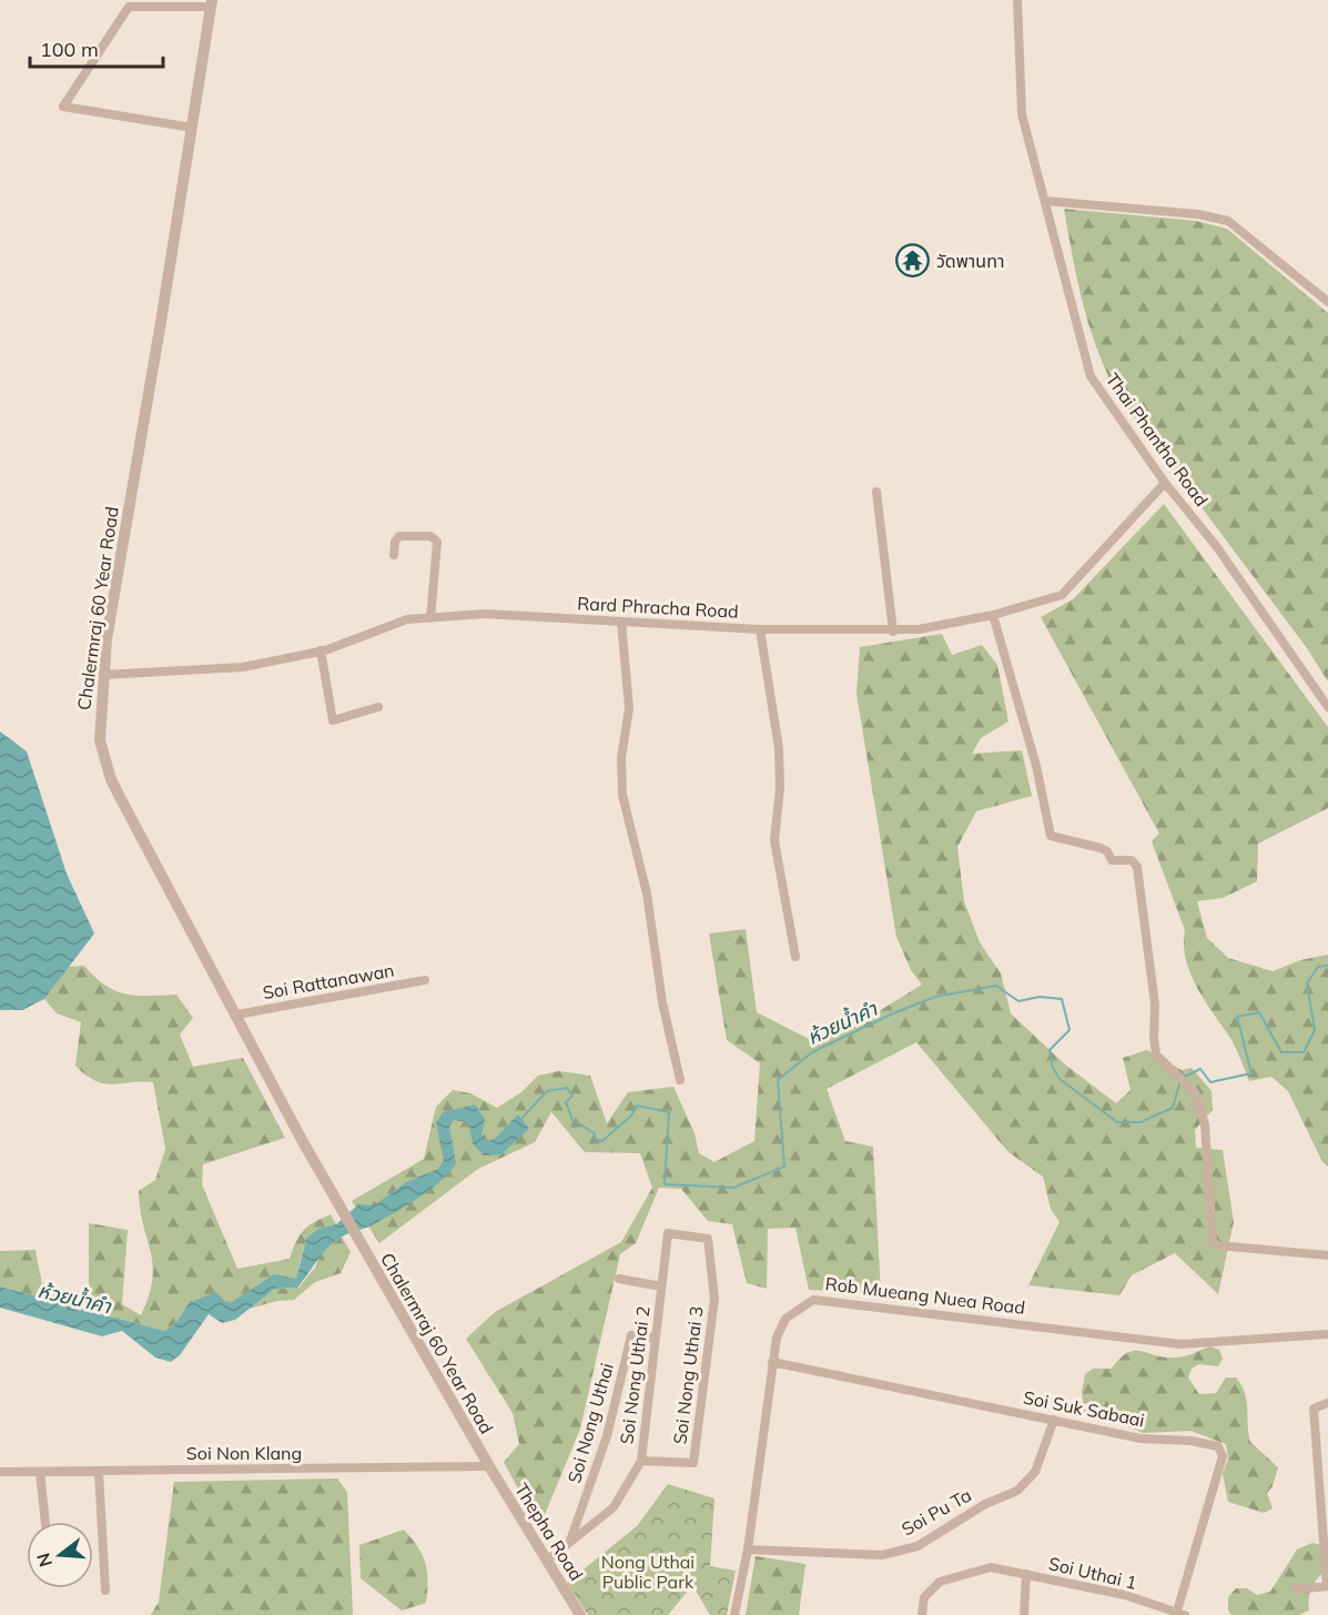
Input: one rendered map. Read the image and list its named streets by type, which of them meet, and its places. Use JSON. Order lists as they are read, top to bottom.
{
  "streets": {
    "street": [
      "Thai Phantha Road",
      "Rard Phracha Road",
      "Chalermraj 60 Year Road",
      "Soi Rattanawan",
      "Rob Mueang Nuea Road",
      "Soi Nong Uthai 2",
      "Soi Nong Uthai 3",
      "Soi Suk Sabaai",
      "Soi Nong Uthai",
      "Soi Non Klang",
      "Soi Pu Ta",
      "Thepha Road",
      "Soi Uthai 1"
    ]
  },
  "crossings": [
    ["Thai Phantha Road", "Rard Phracha Road"],
    ["Rard Phracha Road", "Chalermraj 60 Year Road"],
    ["Chalermraj 60 Year Road", "Soi Rattanawan"],
    ["Chalermraj 60 Year Road", "Soi Non Klang"],
    ["Chalermraj 60 Year Road", "Thepha Road"],
    ["Rob Mueang Nuea Road", "Soi Suk Sabaai"],
    ["Rob Mueang Nuea Road", "Soi Pu Ta"],
    ["Soi Nong Uthai 2", "Soi Nong Uthai 3"],
    ["Soi Nong Uthai 2", "Soi Nong Uthai"],
    ["Soi Nong Uthai 2", "Thepha Road"],
    ["Soi Suk Sabaai", "Soi Pu Ta"],
    ["Soi Suk Sabaai", "Soi Uthai 1"],
    ["Soi Non Klang", "Thepha Road"]
  ],
  "water": ["ห้วยน้ำคำ"],
  "parks": ["Nong Uthai Public Park"],
  "places": {
    "temple": ["วัดพานทา"]
  },
  "scale_bar": "100 m",
  "north": "left"
}
